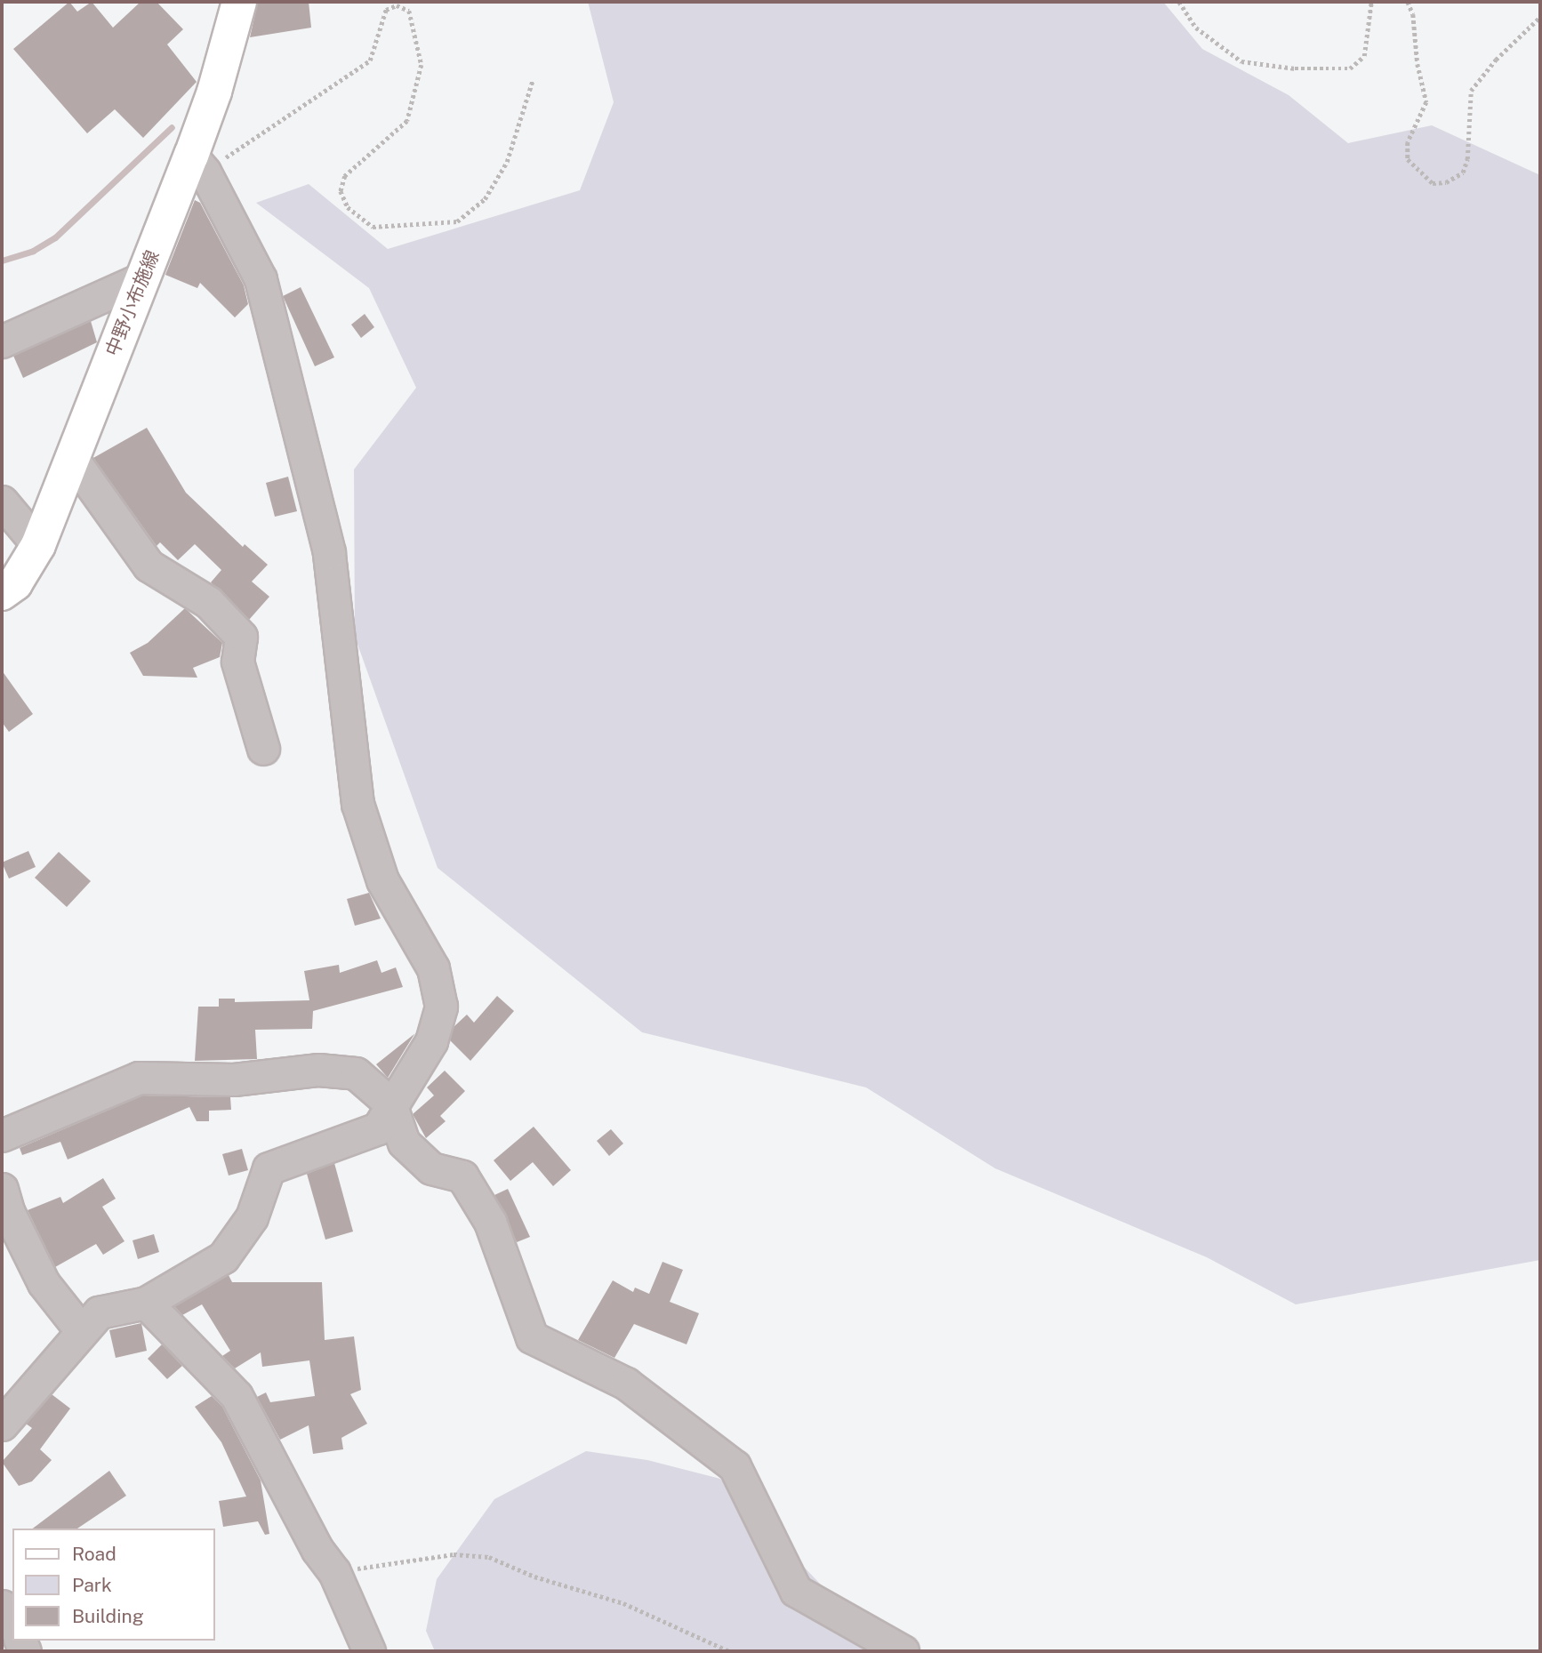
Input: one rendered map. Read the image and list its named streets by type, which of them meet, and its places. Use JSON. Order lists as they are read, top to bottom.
{
  "streets": {
    "main road": ["中野小布施線"]
  },
  "legend": ["Road", "Park", "Building"]
}
